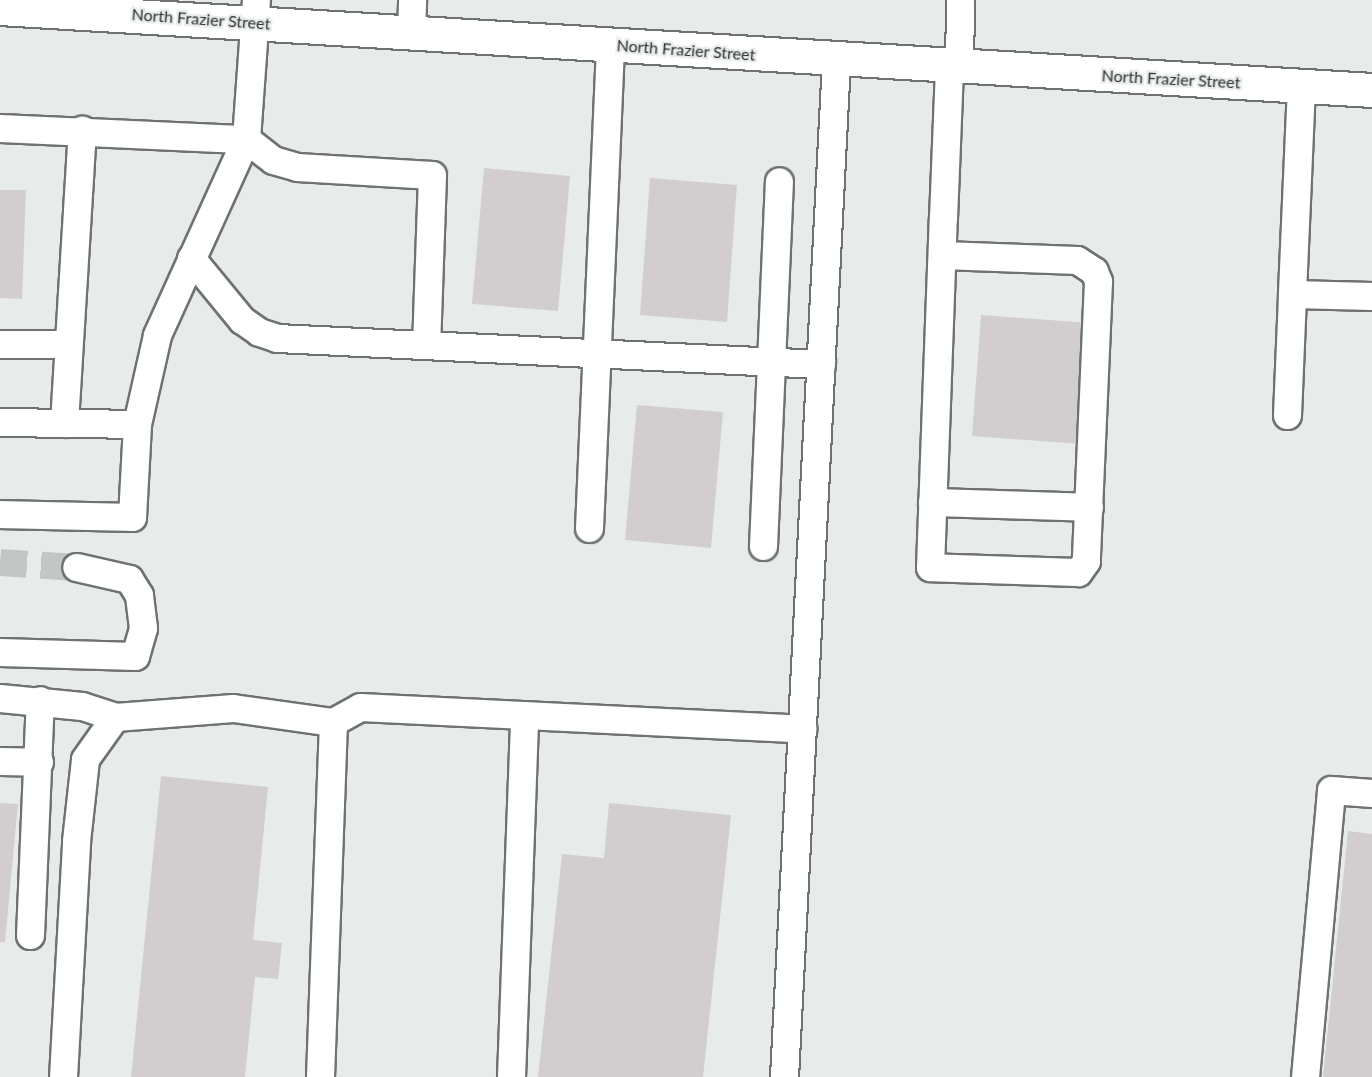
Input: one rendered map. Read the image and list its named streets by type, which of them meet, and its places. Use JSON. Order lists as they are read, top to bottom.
{
  "streets": {
    "main road": ["North Frazier Street"]
  }
}
